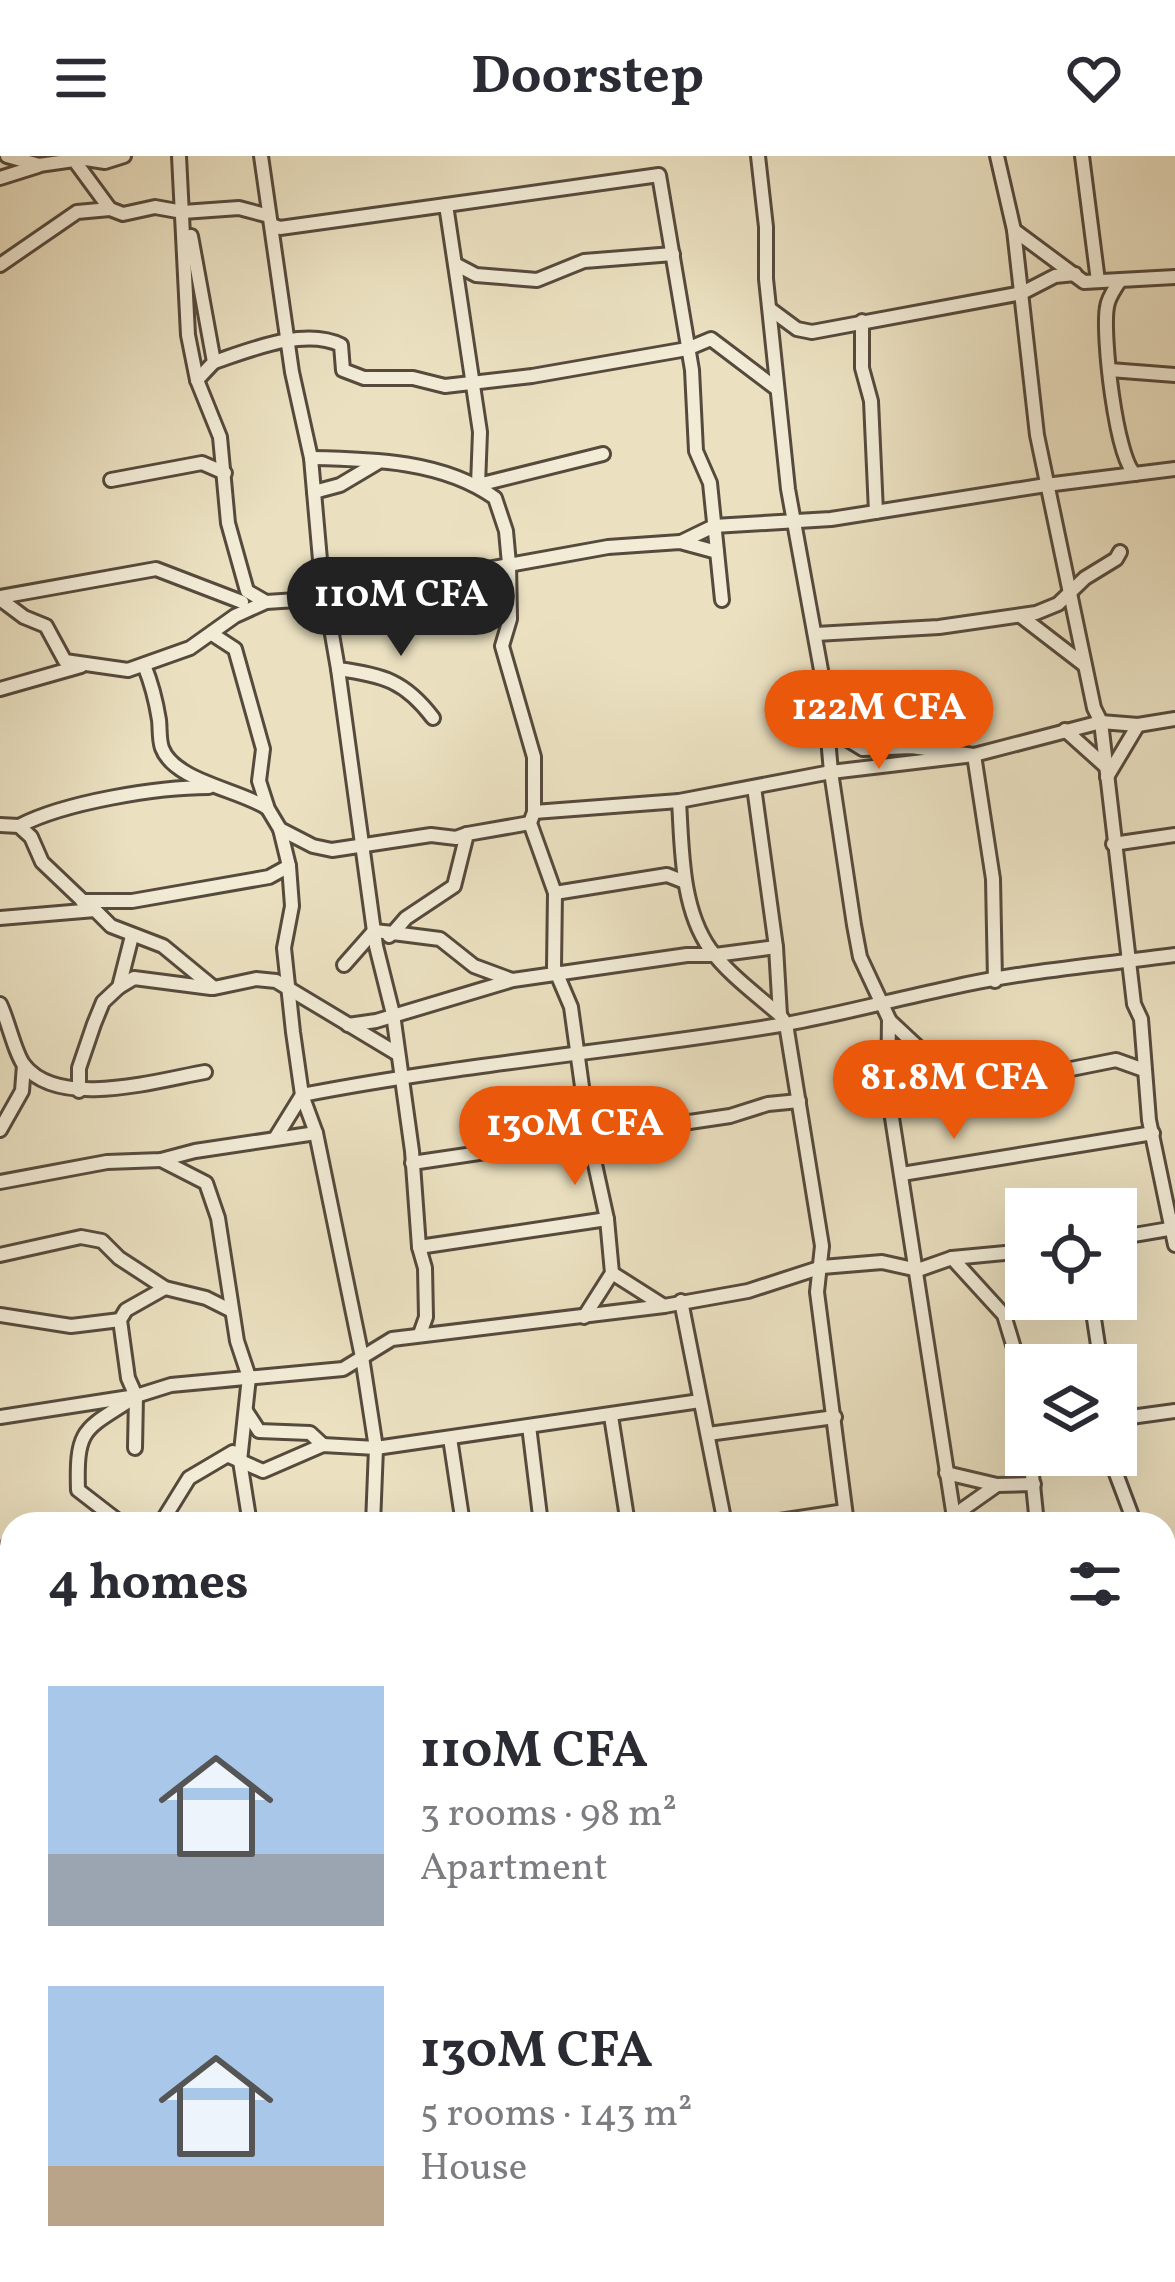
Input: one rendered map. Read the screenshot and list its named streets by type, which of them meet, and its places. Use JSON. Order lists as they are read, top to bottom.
{
  "page": {
    "header": "Doorstep",
    "price": [
      "110M CFA",
      "122M CFA",
      "81.8M CFA",
      "130M CFA"
    ],
    "heading": "4 homes",
    "list": [
      {
        "name": "110M CFA",
        "note": "3 rooms · 98 m² · Apartment"
      },
      {
        "name": "130M CFA",
        "note": "5 rooms · 143 m² · House"
      }
    ]
  }
}
